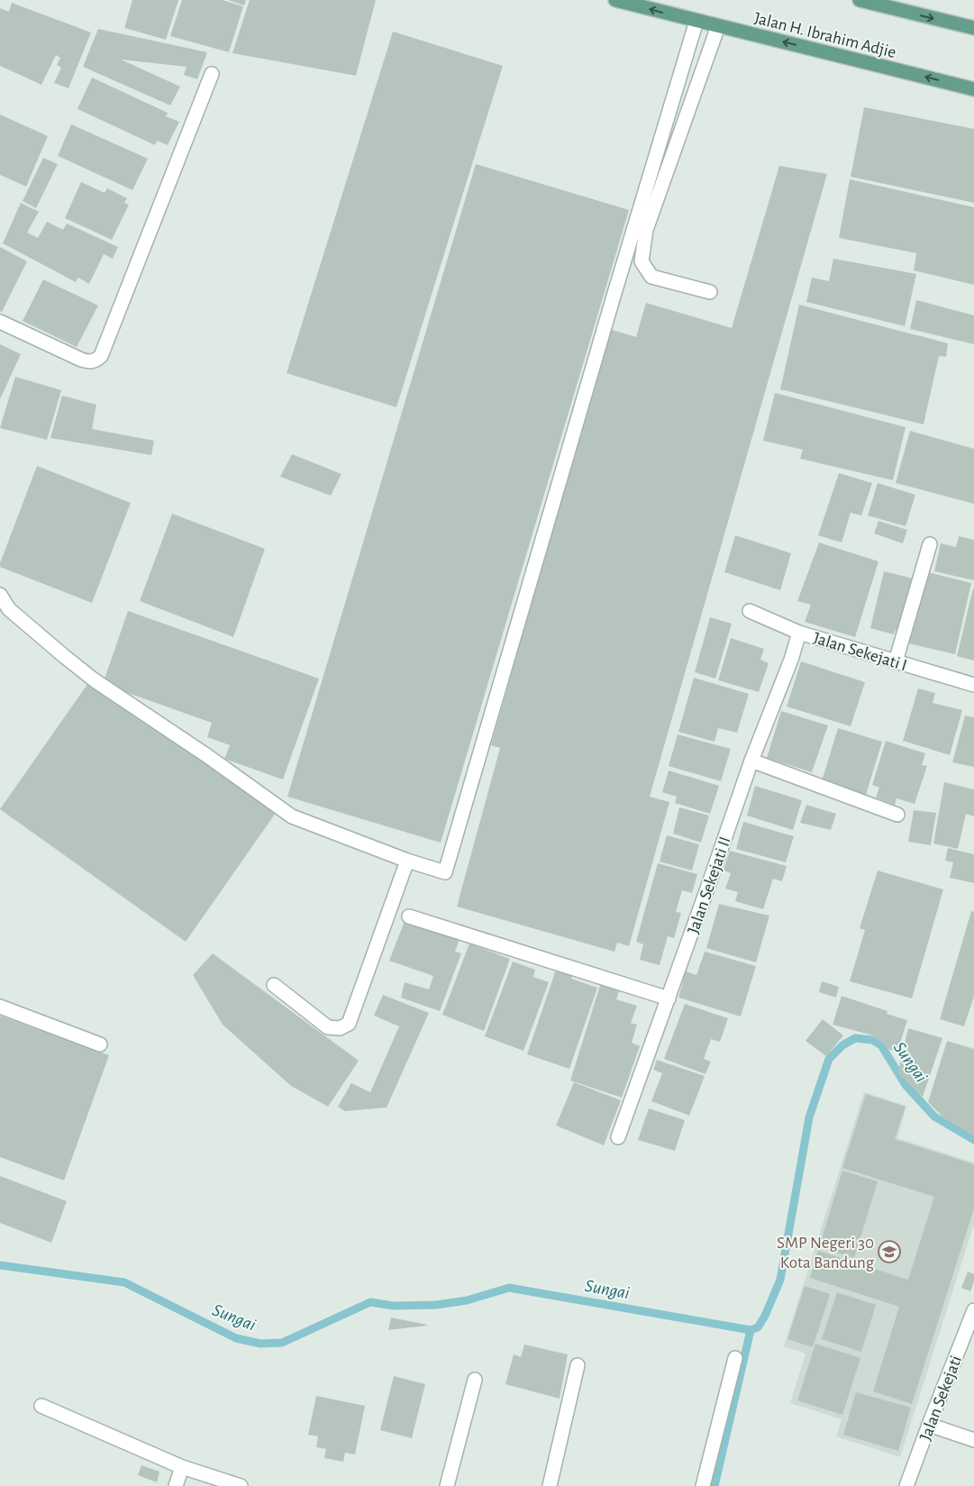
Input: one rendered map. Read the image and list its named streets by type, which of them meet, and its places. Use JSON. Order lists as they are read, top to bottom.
{
  "streets": {
    "main road": ["Jalan H. Ibrahim Adjie"],
    "street": ["Jalan Sekejati I", "Jalan Sekejati II", "Jalan Sekejati"]
  },
  "crossings": [
    ["Jalan Sekejati I", "Jalan Sekejati II"]
  ],
  "water": ["Sungai"],
  "places": {
    "school or university": ["SMP Negeri 30 Kota Bandung"]
  }
}
